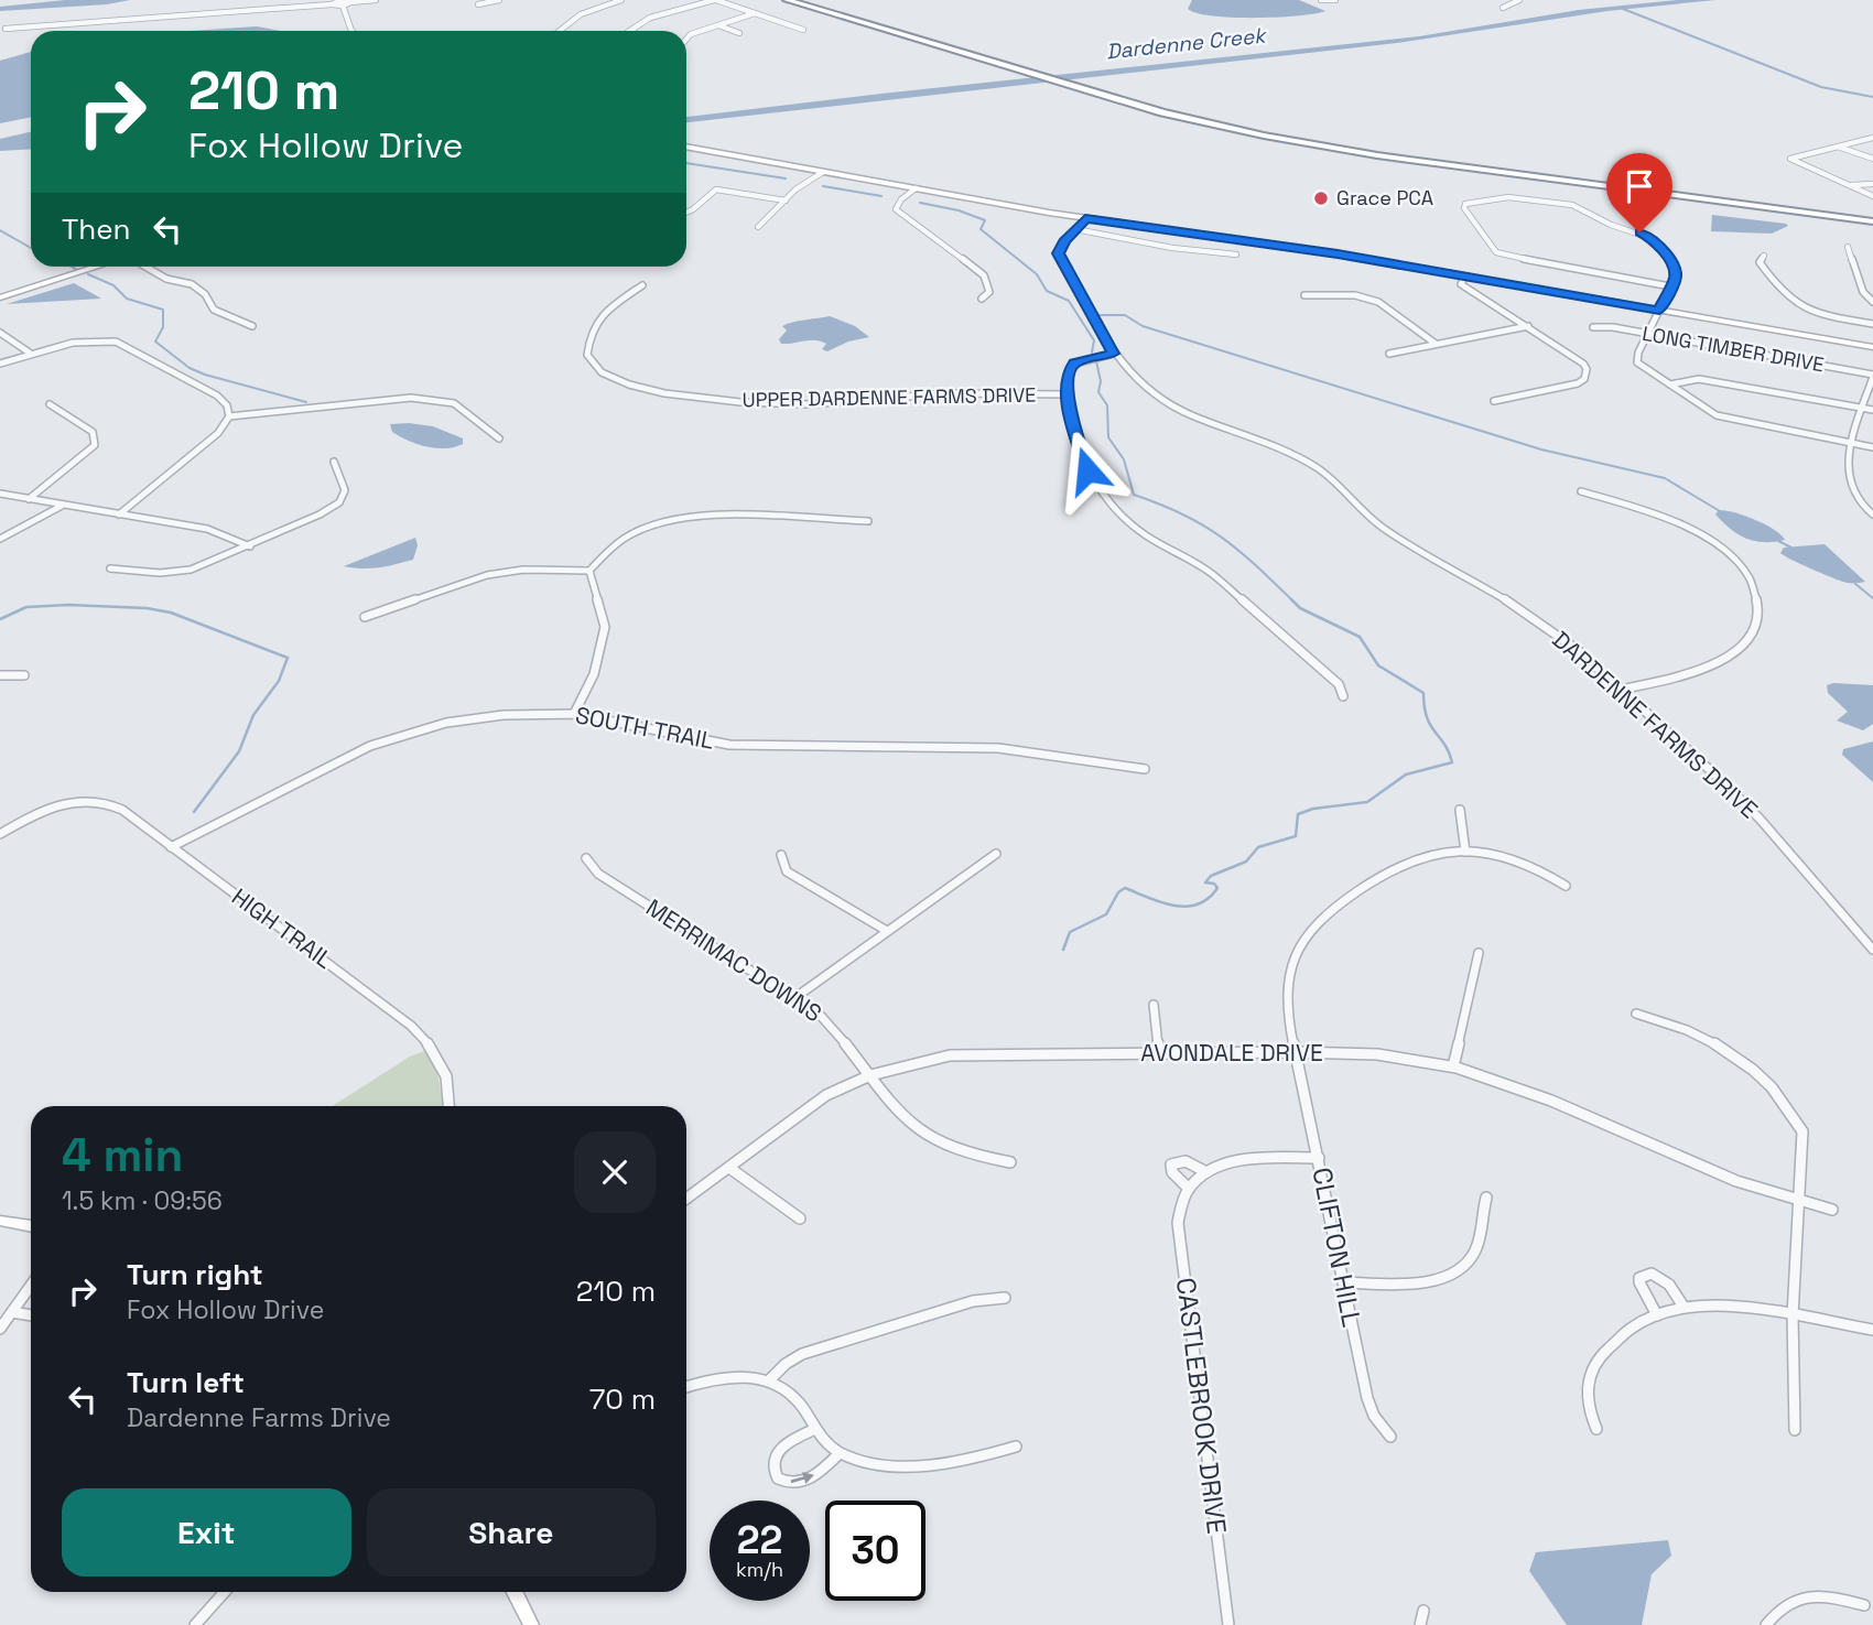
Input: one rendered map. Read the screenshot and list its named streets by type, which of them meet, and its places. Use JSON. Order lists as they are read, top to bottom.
{
  "streets": {
    "street": [
      "LONG TIMBER DRIVE",
      "UPPER DARDENNE FARMS DRIVE",
      "DARDENNE FARMS DRIVE",
      "SOUTH TRAIL",
      "HIGH TRAIL",
      "MERRIMAC DOWNS",
      "AVONDALE DRIVE",
      "CLIFTON HILL",
      "CASTLEBROOK DRIVE"
    ]
  },
  "crossings": [
    ["SOUTH TRAIL", "HIGH TRAIL"],
    ["MERRIMAC DOWNS", "AVONDALE DRIVE"],
    ["AVONDALE DRIVE", "CLIFTON HILL"]
  ],
  "water": ["Dardenne Creek"],
  "places": ["Grace PCA"],
  "page": {
    "turn": ["210 m", "Fox Hollow Drive"],
    "then": "Then",
    "heading": ["4 min", "1.5 km · 09:56"],
    "list": [
      {
        "name": "Turn right",
        "note": "Fox Hollow Drive",
        "value": "210 m"
      },
      {
        "name": "Turn left",
        "note": "Dardenne Farms Drive",
        "value": "70 m"
      }
    ],
    "buttons": ["Exit", "Share"],
    "speed": "22 km/h",
    "limit": "30"
  }
}
